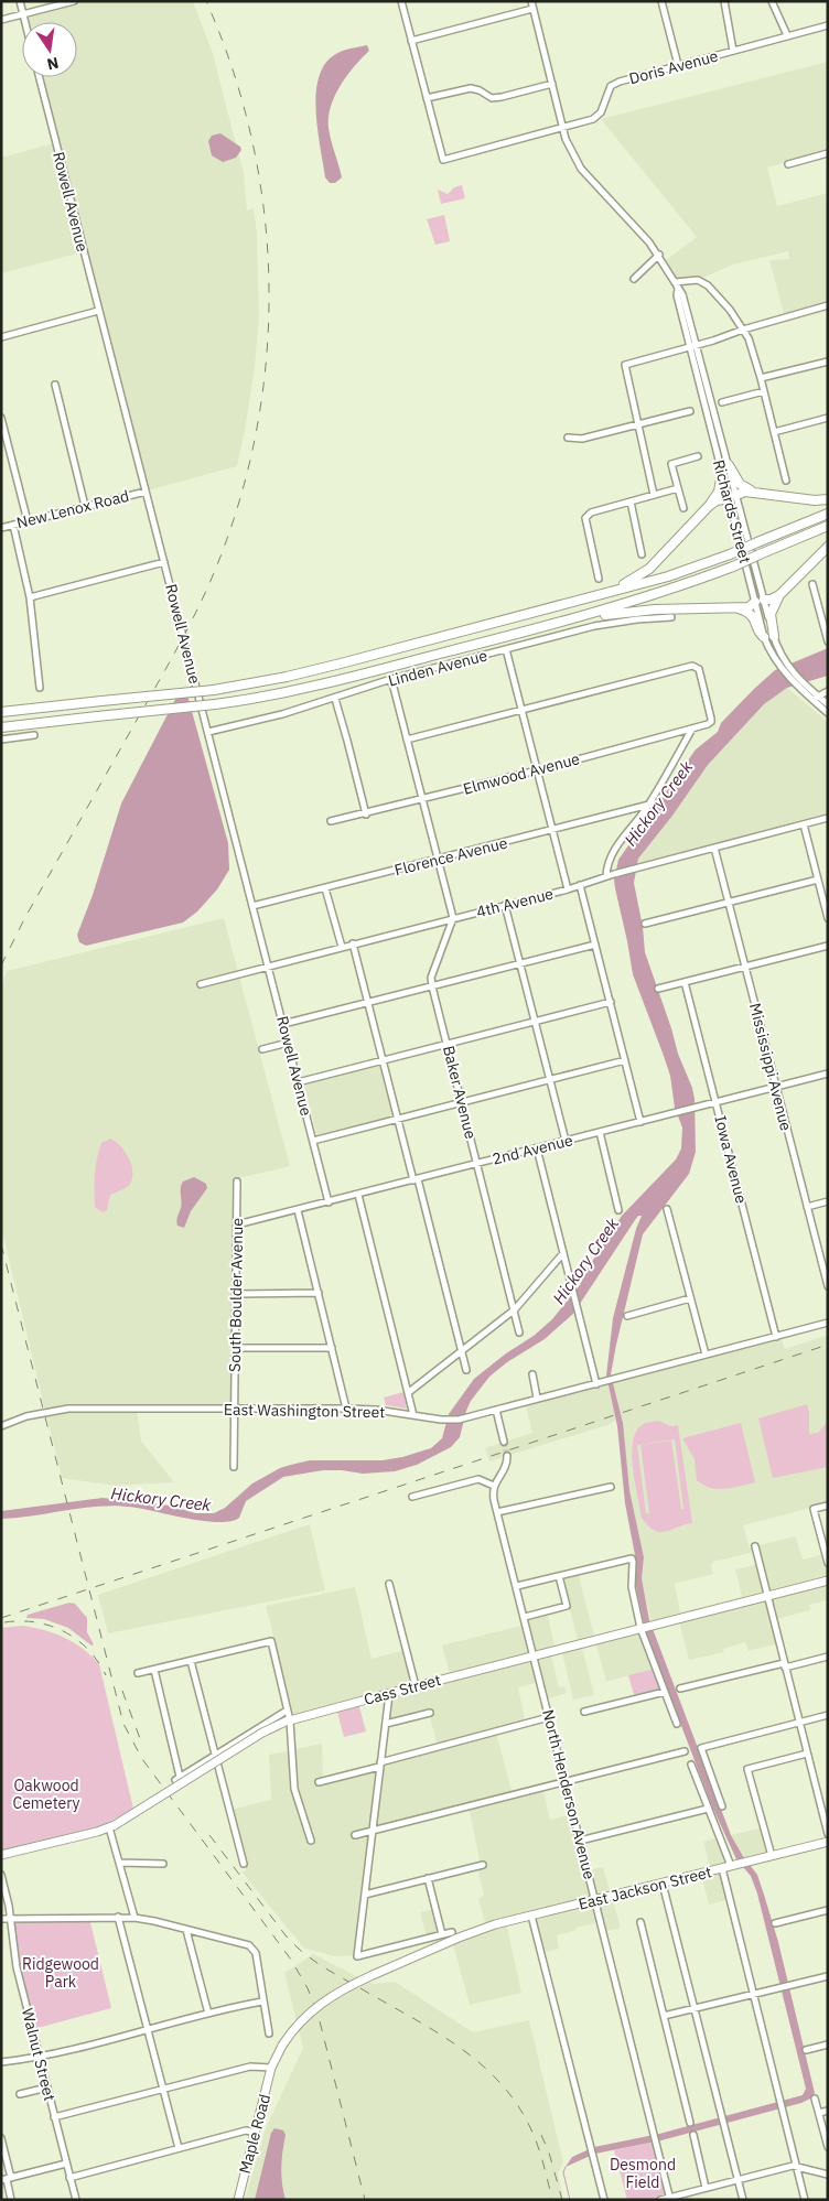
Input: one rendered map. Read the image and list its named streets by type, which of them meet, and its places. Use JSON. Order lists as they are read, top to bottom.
{
  "streets": {
    "main road": ["Cass Street", "East Jackson Street", "Maple Road"],
    "street": [
      "Doris Avenue",
      "Rowell Avenue",
      "New Lenox Road",
      "Richards Street",
      "Linden Avenue",
      "Elmwood Avenue",
      "Florence Avenue",
      "4th Avenue",
      "Mississippi Avenue",
      "Baker Avenue",
      "2nd Avenue",
      "Iowa Avenue",
      "South Boulder Avenue",
      "East Washington Street",
      "North Henderson Avenue",
      "Walnut Street"
    ]
  },
  "crossings": [
    ["Doris Avenue", "Richards Street"],
    ["Rowell Avenue", "New Lenox Road"],
    ["Rowell Avenue", "Linden Avenue"],
    ["Rowell Avenue", "Florence Avenue"],
    ["Rowell Avenue", "4th Avenue"],
    ["Rowell Avenue", "2nd Avenue"],
    ["4th Avenue", "Mississippi Avenue"],
    ["4th Avenue", "Baker Avenue"],
    ["Mississippi Avenue", "2nd Avenue"],
    ["Baker Avenue", "2nd Avenue"],
    ["2nd Avenue", "Iowa Avenue"],
    ["2nd Avenue", "South Boulder Avenue"],
    ["Iowa Avenue", "East Washington Street"],
    ["South Boulder Avenue", "East Washington Street"],
    ["Cass Street", "North Henderson Avenue"],
    ["North Henderson Avenue", "East Jackson Street"],
    ["East Jackson Street", "Maple Road"]
  ],
  "water": ["Hickory Creek"],
  "parks": ["Oakwood Cemetery", "Ridgewood Park", "Desmond Field"],
  "north": "bottom"
}
